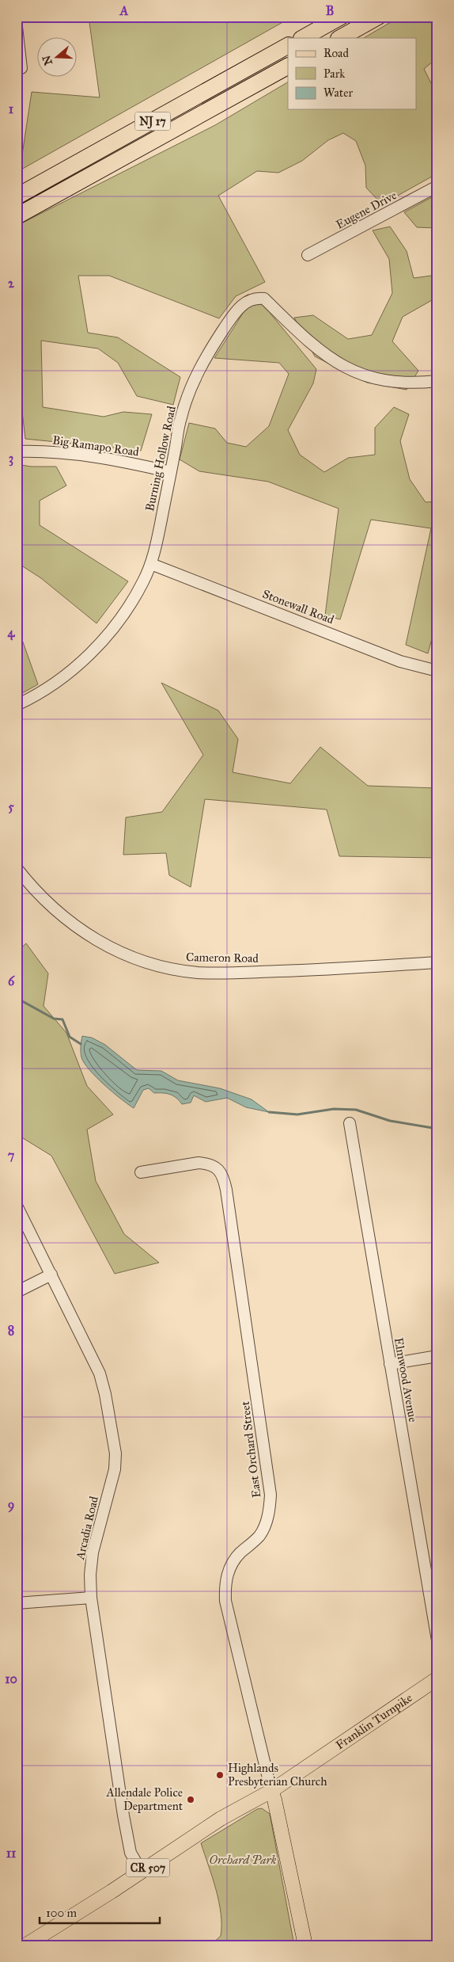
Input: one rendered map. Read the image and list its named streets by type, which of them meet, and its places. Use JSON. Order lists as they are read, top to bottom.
{
  "streets": {
    "highway": ["NJ 17"],
    "main road": ["Franklin Turnpike", "CR 507"],
    "street": [
      "Eugene Drive",
      "Big Ramapo Road",
      "Burning Hollow Road",
      "Stonewall Road",
      "Cameron Road",
      "Elmwood Avenue",
      "East Orchard Street",
      "Arcadia Road"
    ]
  },
  "crossings": [
    ["Big Ramapo Road", "Burning Hollow Road"],
    ["Burning Hollow Road", "Stonewall Road"],
    ["East Orchard Street", "Franklin Turnpike"],
    ["East Orchard Street", "CR 507"],
    ["Arcadia Road", "CR 507"],
    ["Franklin Turnpike", "CR 507"]
  ],
  "parks": ["Orchard Park"],
  "places": ["Highlands Presbyterian Church", "Allendale Police Department"],
  "legend": ["Road", "Park", "Water"],
  "scale_bar": "100 m",
  "north": "left",
  "grid": {
    "columns": ["A", "B"],
    "rows": [
      "1",
      "2",
      "3",
      "4",
      "5",
      "6",
      "7",
      "8",
      "9",
      "10",
      "11"
    ]
  }
}
